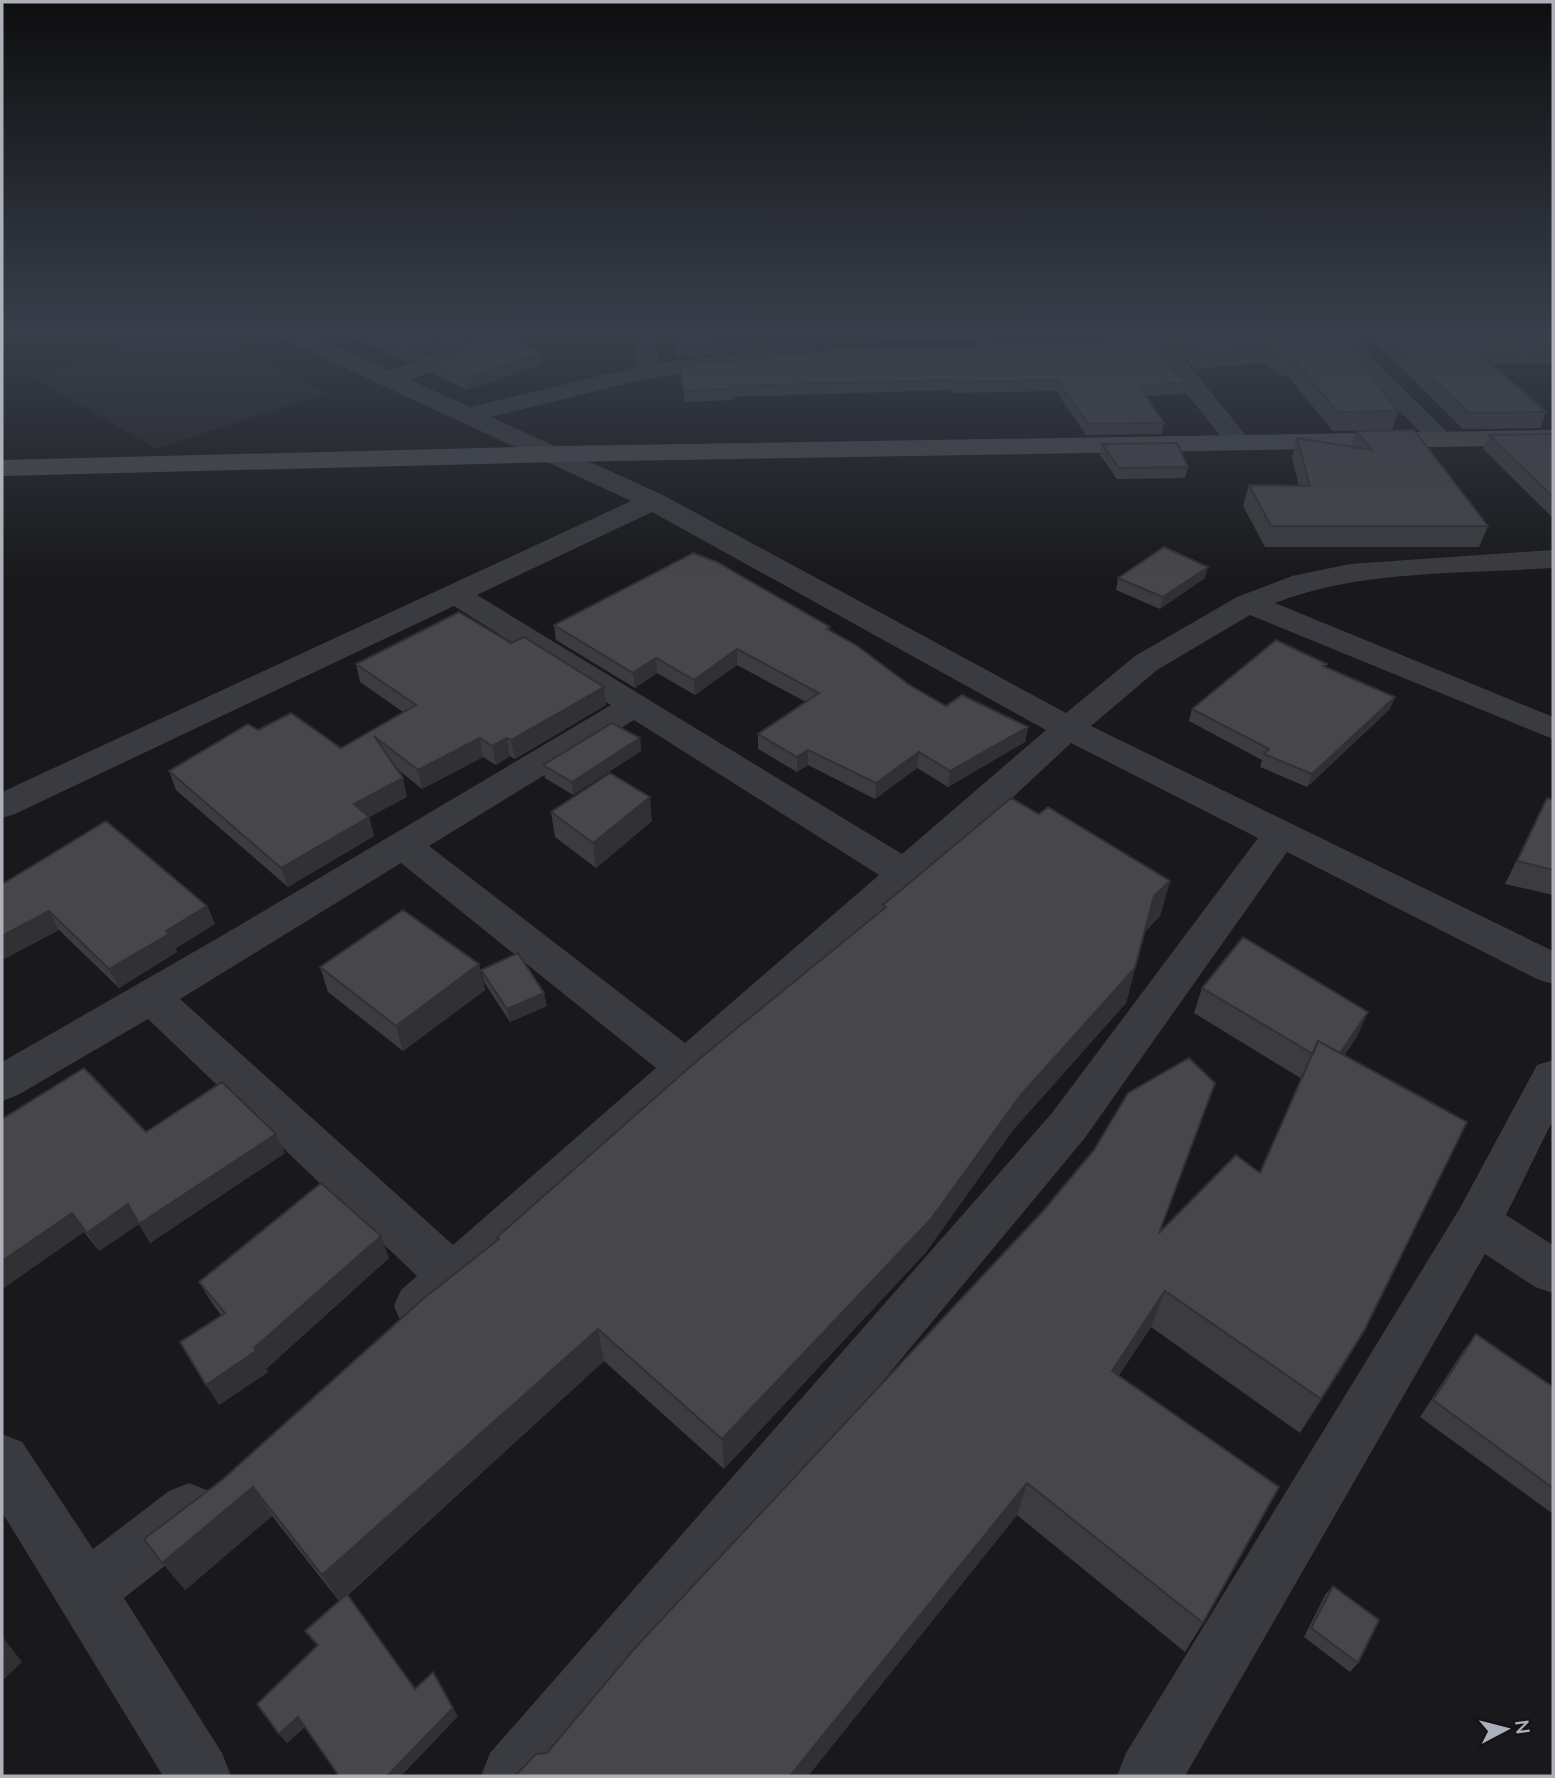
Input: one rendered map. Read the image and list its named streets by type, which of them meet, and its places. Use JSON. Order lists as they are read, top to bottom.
{
  "north": "right"
}
